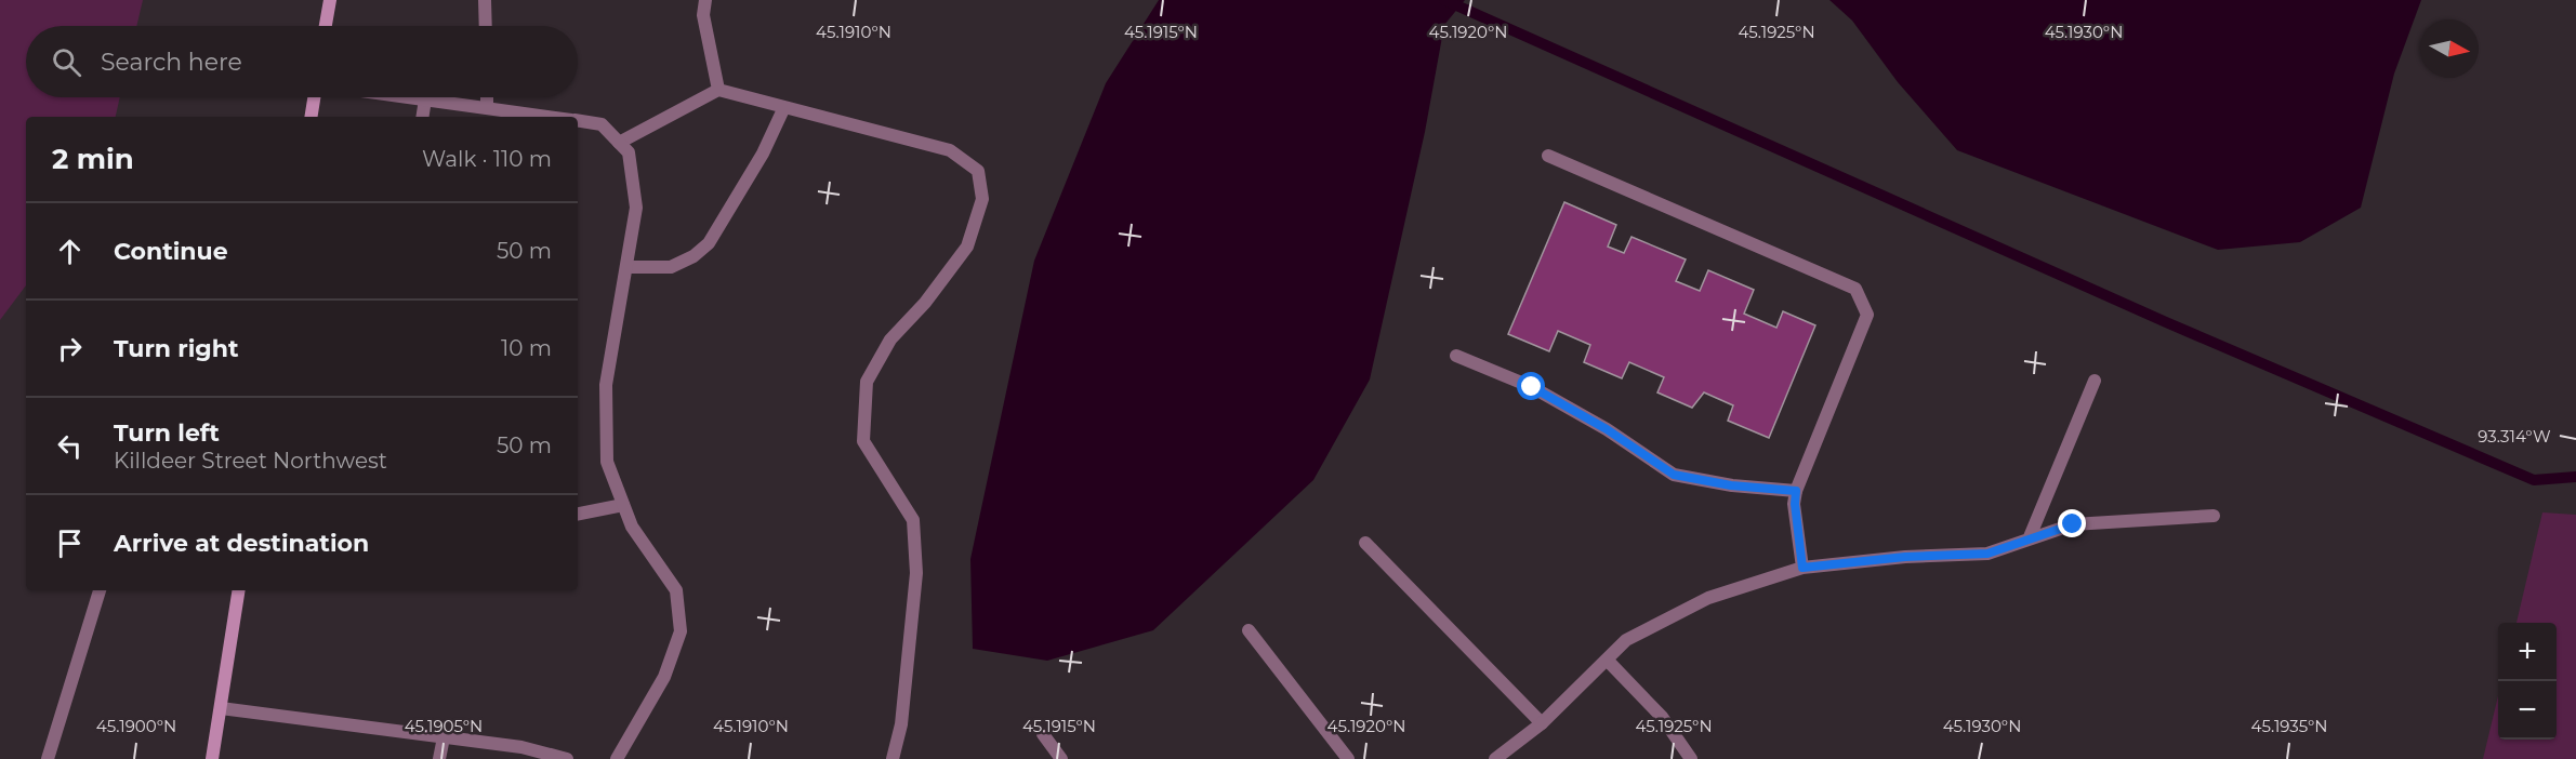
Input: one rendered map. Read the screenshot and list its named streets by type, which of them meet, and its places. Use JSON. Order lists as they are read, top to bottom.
{
  "north": "right",
  "page": {
    "search": "Search here",
    "heading": ["2 min", "Walk · 110 m"],
    "list": [
      ["Continue", "50 m"],
      ["Turn right", "10 m"],
      ["Turn left", "Killdeer Street Northwest", "50 m"],
      "Arrive at destination"
    ],
    "map_buttons": ["+", "−"]
  },
  "coordinates": [
    "45.1910°N",
    "45.1915°N",
    "45.1920°N",
    "45.1925°N",
    "45.1930°N",
    "93.314°W",
    "45.1900°N",
    "45.1905°N",
    "45.1935°N"
  ]
}
